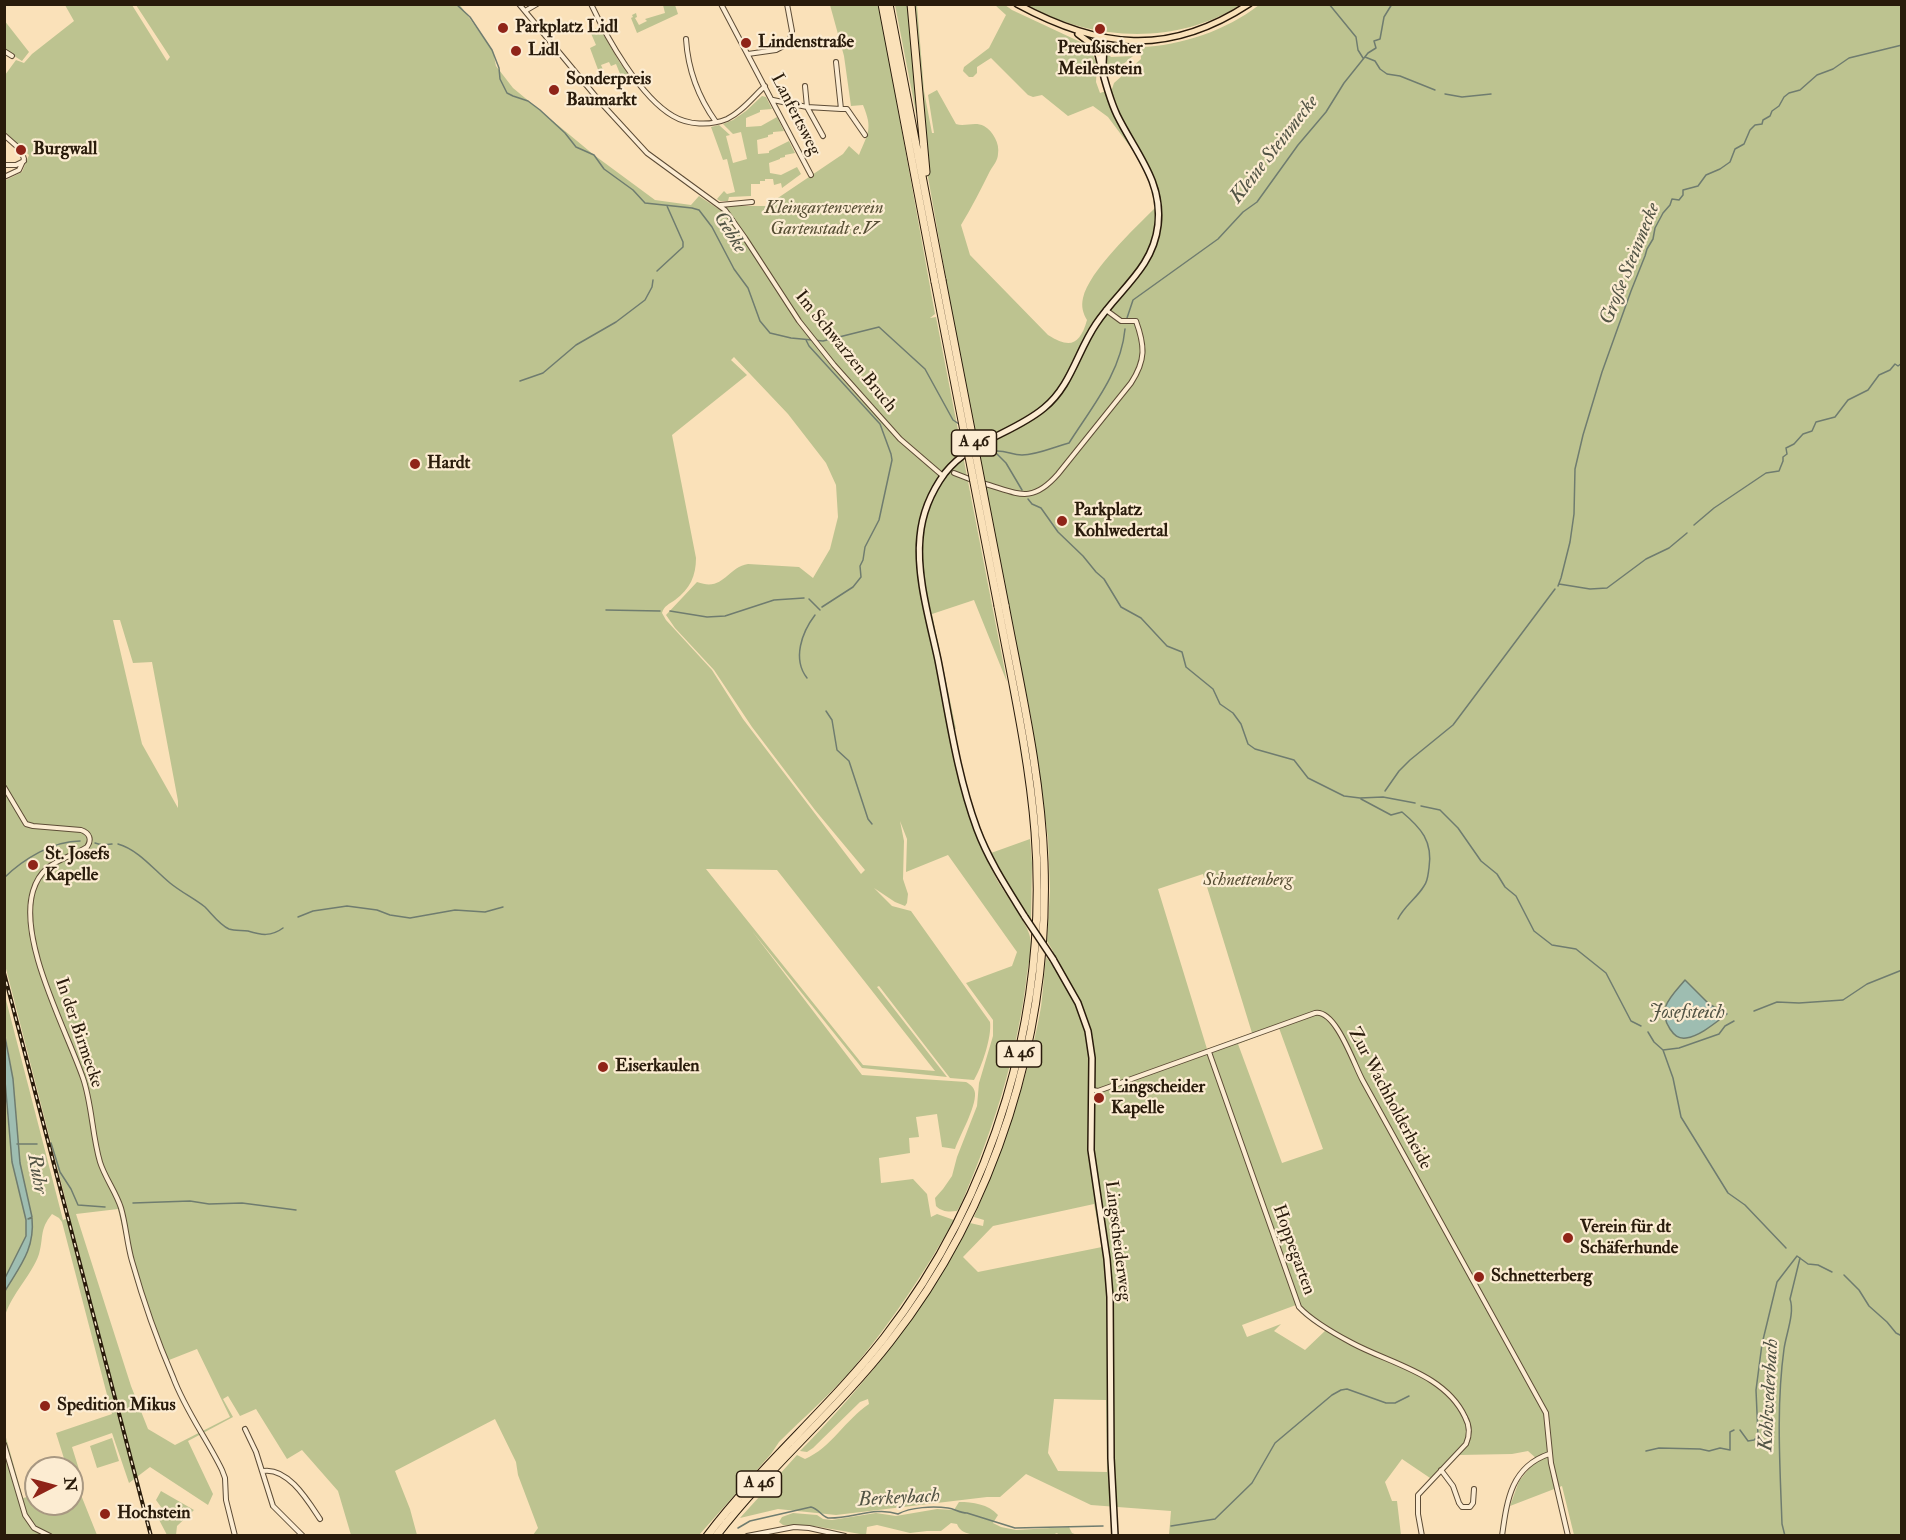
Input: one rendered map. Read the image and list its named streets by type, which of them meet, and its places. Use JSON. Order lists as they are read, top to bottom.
{
  "streets": {
    "highway": ["A 46"],
    "street": [
      "Lanfertsweg",
      "Im Schwarzen Bruch",
      "In der Birmecke",
      "Zur Wachholderheide",
      "Lingscheiderweg",
      "Hoppegarten"
    ]
  },
  "crossings": [
    ["Im Schwarzen Bruch", "Lingscheiderweg"],
    ["Zur Wachholderheide", "Lingscheiderweg"],
    ["Zur Wachholderheide", "Hoppegarten"]
  ],
  "water": [
    "Kleine Steinmecke",
    "Gebke",
    "Große Steinmecke",
    "Josefsteich",
    "Ruhr",
    "Kohlwederbach",
    "Berkeybach"
  ],
  "parks": ["Kleingartenverein Gartenstadt e.V", "Schnettenberg"],
  "places": [
    "Parkplatz Lidl",
    "Preußischer Meilenstein",
    "Lindenstraße",
    "Lidl",
    "Sonderpreis Baumarkt",
    "Burgwall",
    "Hardt",
    "Parkplatz Kohlwedertal",
    "St. Josefs Kapelle",
    "Eiserkaulen",
    "Lingscheider Kapelle",
    "Verein für dt Schäferhunde",
    "Schnetterberg",
    "Spedition Mikus",
    "Hochstein"
  ],
  "north": "right"
}
